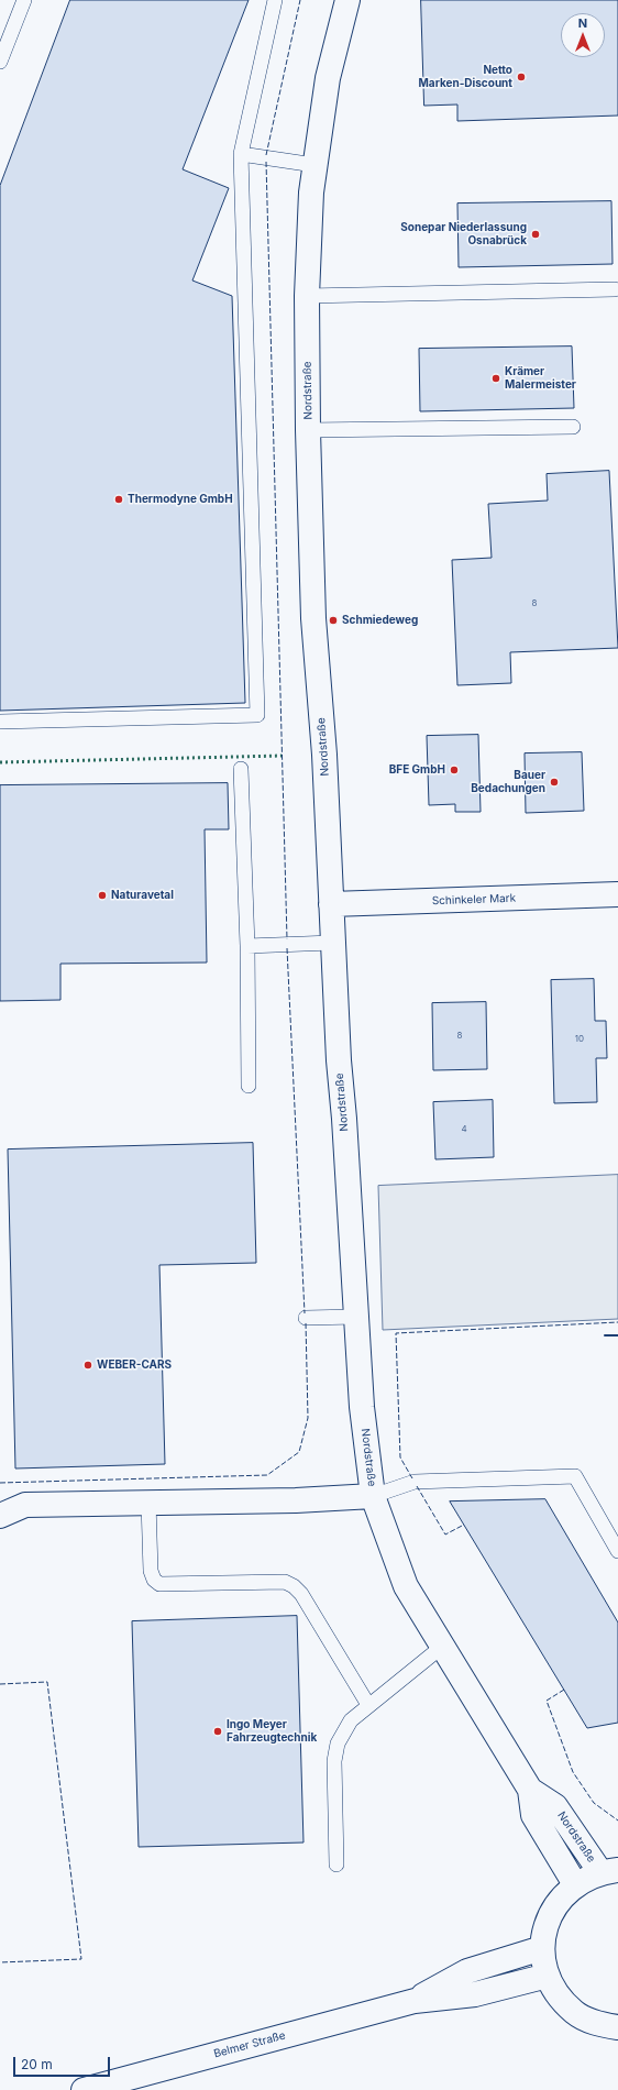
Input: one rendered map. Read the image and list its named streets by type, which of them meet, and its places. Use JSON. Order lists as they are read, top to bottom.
{
  "streets": {
    "street": ["Nordstraße", "Schinkeler Mark", "Belmer Straße"]
  },
  "crossings": [
    ["Nordstraße", "Schinkeler Mark"]
  ],
  "places": [
    "Netto Marken-Discount",
    "Sonepar Niederlassung Osnabrück",
    "Krämer Malermeister",
    "Thermodyne GmbH",
    "Schmiedeweg",
    "BFE GmbH",
    "Bauer Bedachungen",
    "Naturavetal",
    "WEBER-CARS",
    "Ingo Meyer Fahrzeugtechnik"
  ],
  "house_numbers": [
    "8",
    "8",
    "10",
    "4"
  ],
  "scale_bar": "20 m",
  "north": "top"
}
